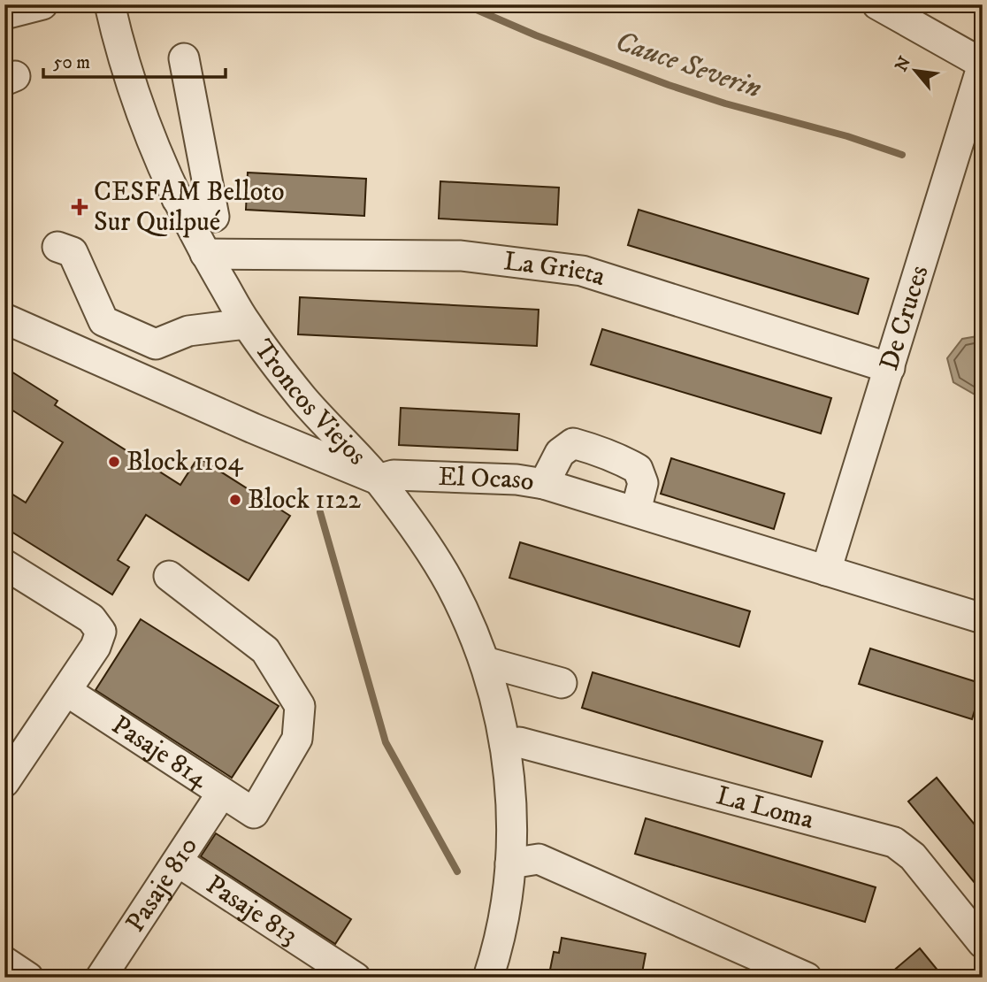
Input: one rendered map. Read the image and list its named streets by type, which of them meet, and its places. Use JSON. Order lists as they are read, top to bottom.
{
  "streets": {
    "street": [
      "La Grieta",
      "De Cruces",
      "Troncos Viejos",
      "El Ocaso",
      "Pasaje 814",
      "La Loma",
      "Pasaje 810",
      "Pasaje 813"
    ]
  },
  "crossings": [
    ["La Grieta", "De Cruces"],
    ["La Grieta", "Troncos Viejos"],
    ["De Cruces", "El Ocaso"],
    ["Troncos Viejos", "El Ocaso"],
    ["Troncos Viejos", "La Loma"],
    ["Pasaje 814", "Pasaje 810"],
    ["Pasaje 810", "Pasaje 813"]
  ],
  "water": ["Cauce Severin"],
  "places": {
    "health": ["CESFAM Belloto Sur Quilpué"],
    "other": ["Block 1104", "Block 1122"]
  },
  "scale_bar": "50 m",
  "north": "top left"
}
